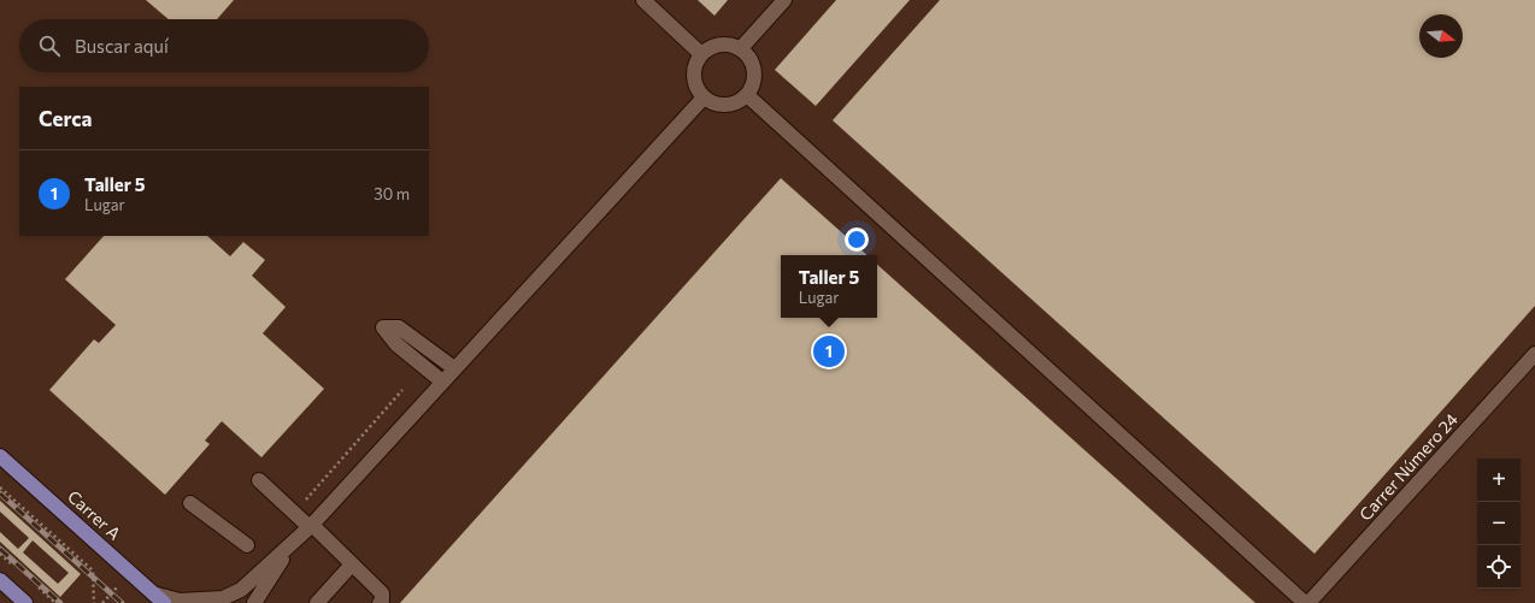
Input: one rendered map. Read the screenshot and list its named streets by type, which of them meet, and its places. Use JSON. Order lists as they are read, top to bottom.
{
  "streets": {
    "main road": ["Carrer A"],
    "lane": ["Carrer Número 24"]
  },
  "north": "right",
  "page": {
    "search": "Buscar aquí",
    "heading": "Cerca",
    "list": [
      {
        "mark": "1",
        "name": "Taller 5",
        "note": "Lugar",
        "value": "30 m"
      }
    ],
    "popup": ["Taller 5", "Lugar"],
    "pins": "1",
    "map_buttons": ["+", "−"]
  }
}
